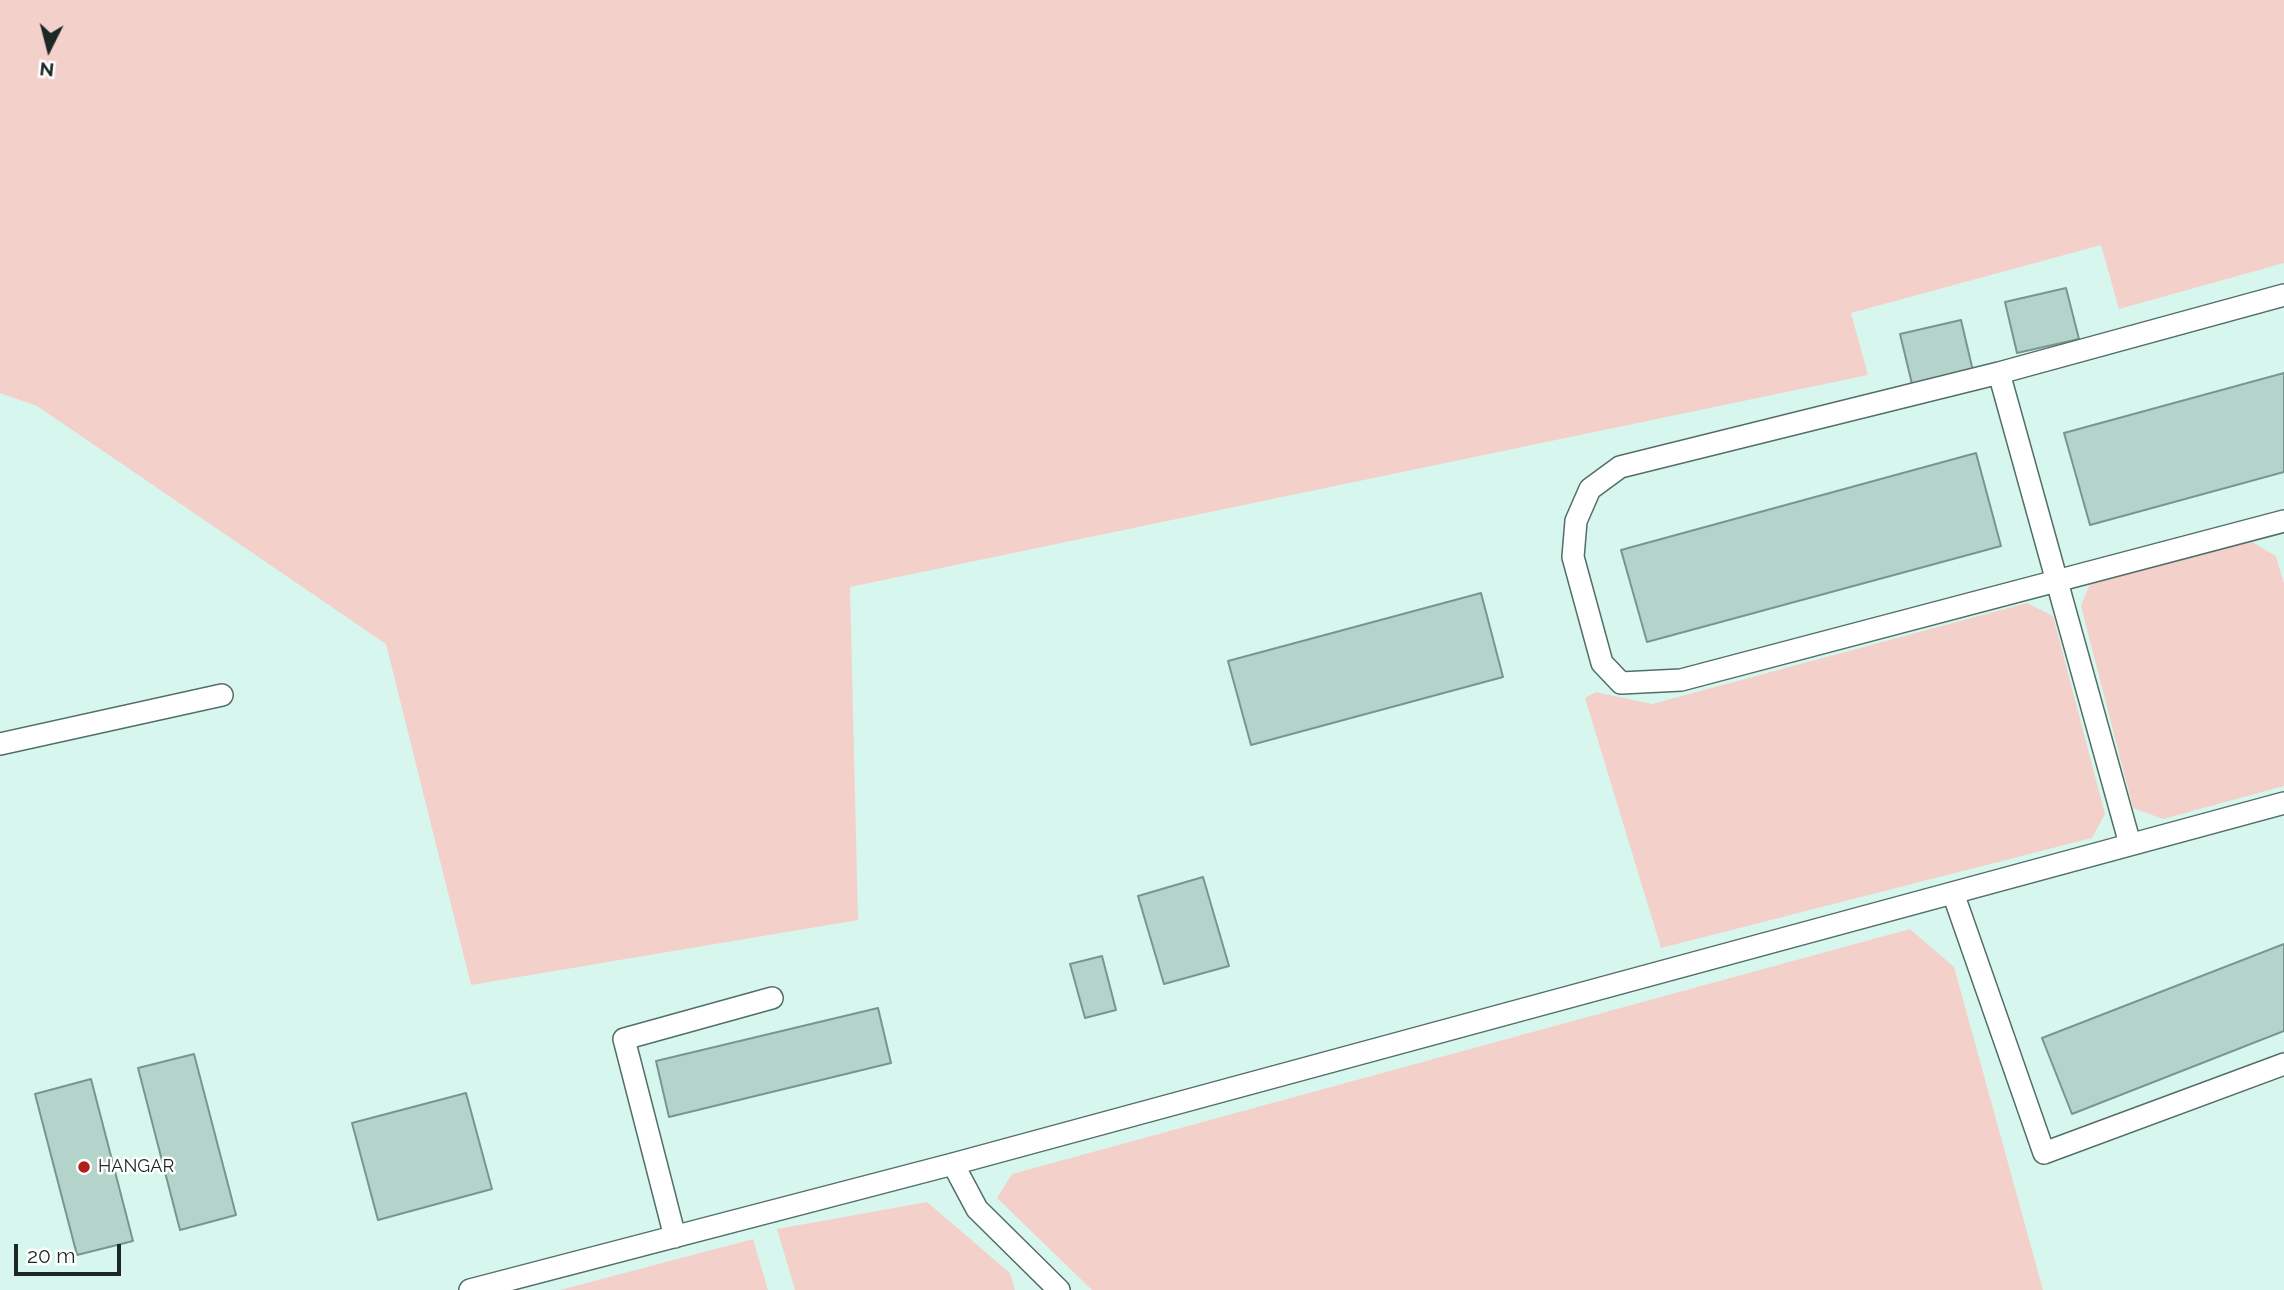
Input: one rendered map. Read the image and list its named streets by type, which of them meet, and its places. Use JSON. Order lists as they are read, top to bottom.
{
  "places": ["HANGAR"],
  "scale_bar": "20 m",
  "north": "bottom"
}
